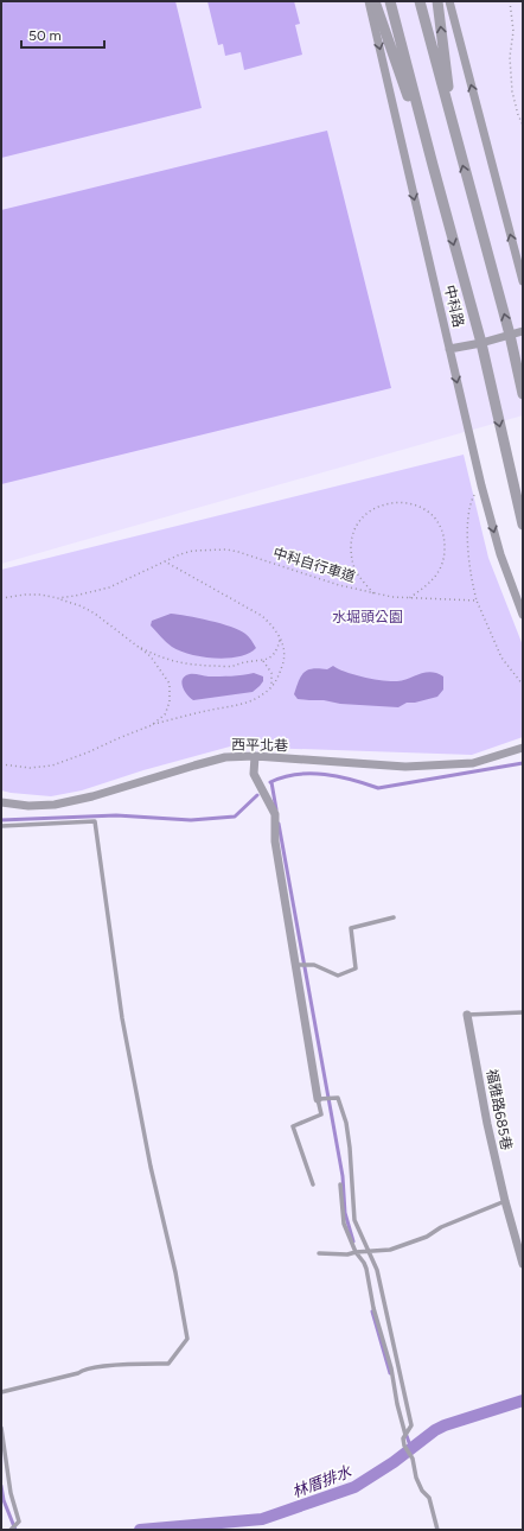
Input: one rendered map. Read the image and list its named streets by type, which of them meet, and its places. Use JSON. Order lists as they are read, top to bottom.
{
  "streets": {
    "street": ["中科路", "西平北巷", "福雅路685巷"],
    "path": ["中科自行車道"]
  },
  "water": ["林厝排水"],
  "parks": ["水堀頭公園"],
  "scale_bar": "50 m"
}
